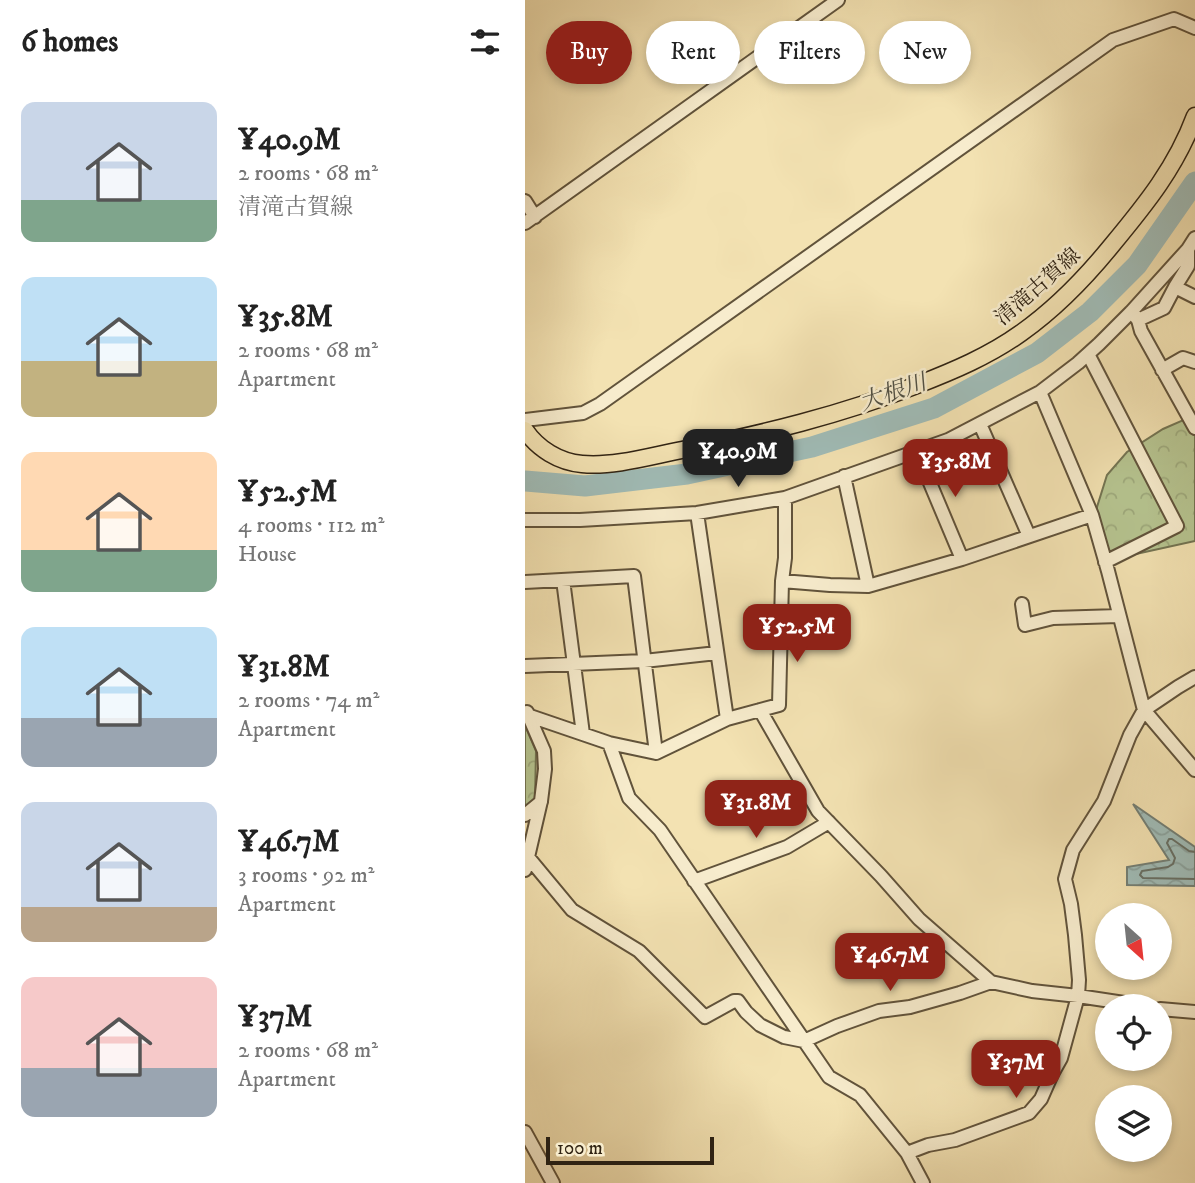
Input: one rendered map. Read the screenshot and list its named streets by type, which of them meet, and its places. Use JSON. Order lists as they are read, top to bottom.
{
  "streets": {
    "main road": ["清滝古賀線"]
  },
  "water": ["大根川"],
  "scale_bar": "100 m",
  "north": "bottom right",
  "page": {
    "heading": "6 homes",
    "chip": [
      "Buy",
      "Rent",
      "Filters",
      "New"
    ],
    "list": [
      {
        "name": "¥40.9M",
        "note": "2 rooms · 68 m² · 清滝古賀線"
      },
      {
        "name": "¥35.8M",
        "note": "2 rooms · 68 m² · Apartment"
      },
      {
        "name": "¥52.5M",
        "note": "4 rooms · 112 m² · House"
      },
      {
        "name": "¥31.8M",
        "note": "2 rooms · 74 m² · Apartment"
      },
      {
        "name": "¥46.7M",
        "note": "3 rooms · 92 m² · Apartment"
      },
      {
        "name": "¥37M",
        "note": "2 rooms · 68 m² · Apartment"
      }
    ],
    "price": [
      "¥40.9M",
      "¥35.8M",
      "¥52.5M",
      "¥31.8M",
      "¥46.7M",
      "¥37M"
    ],
    "scale": "100 m"
  }
}
